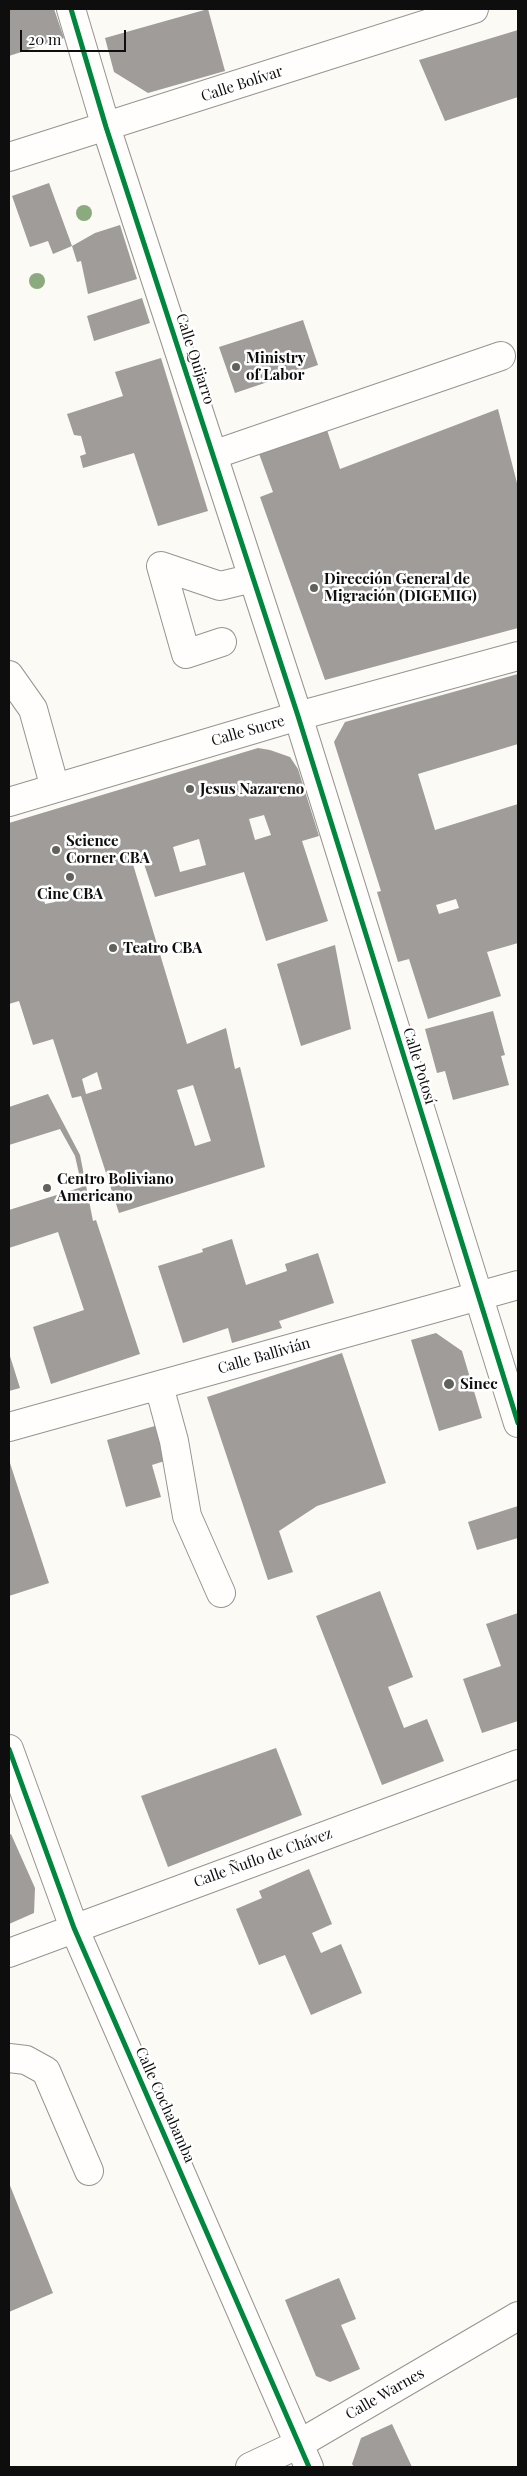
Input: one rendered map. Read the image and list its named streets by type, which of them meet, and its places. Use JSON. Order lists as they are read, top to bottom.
{
  "streets": {
    "street": [
      "Calle Bolívar",
      "Calle Quijarro",
      "Calle Sucre",
      "Calle Potosí",
      "Calle Ballivián",
      "Calle Ñuflo de Chávez",
      "Calle Cochabamba",
      "Calle Warnes"
    ]
  },
  "crossings": [
    ["Calle Bolívar", "Calle Quijarro"],
    ["Calle Quijarro", "Calle Sucre"],
    ["Calle Quijarro", "Calle Potosí"],
    ["Calle Sucre", "Calle Potosí"],
    ["Calle Potosí", "Calle Ballivián"],
    ["Calle Ñuflo de Chávez", "Calle Cochabamba"],
    ["Calle Cochabamba", "Calle Warnes"]
  ],
  "places": [
    "Ministry of Labor",
    "Dirección General de Migración (DIGEMIG)",
    "Jesus Nazareno",
    "Science Corner CBA",
    "Cine CBA",
    "Teatro CBA",
    "Centro Boliviano Americano",
    "Sinec"
  ],
  "scale_bar": "20 m"
}
